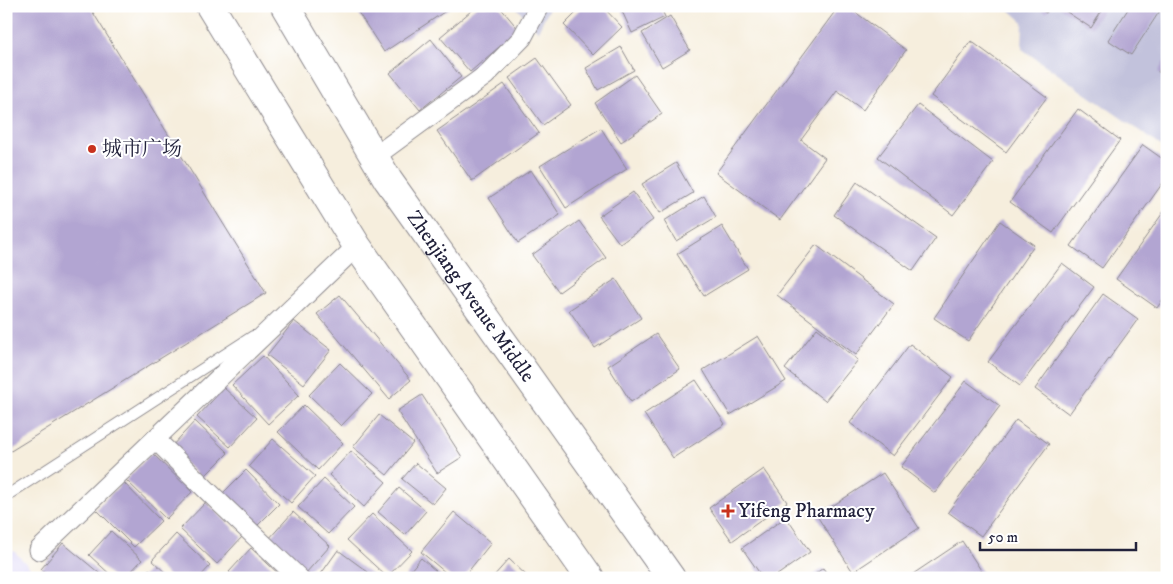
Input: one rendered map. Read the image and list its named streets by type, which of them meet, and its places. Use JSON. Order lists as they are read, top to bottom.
{
  "streets": {
    "main road": ["Zhenjiang Avenue Middle"]
  },
  "places": {
    "other": ["城市广场"],
    "health": ["Yifeng Pharmacy"]
  },
  "scale_bar": "50 m"
}
